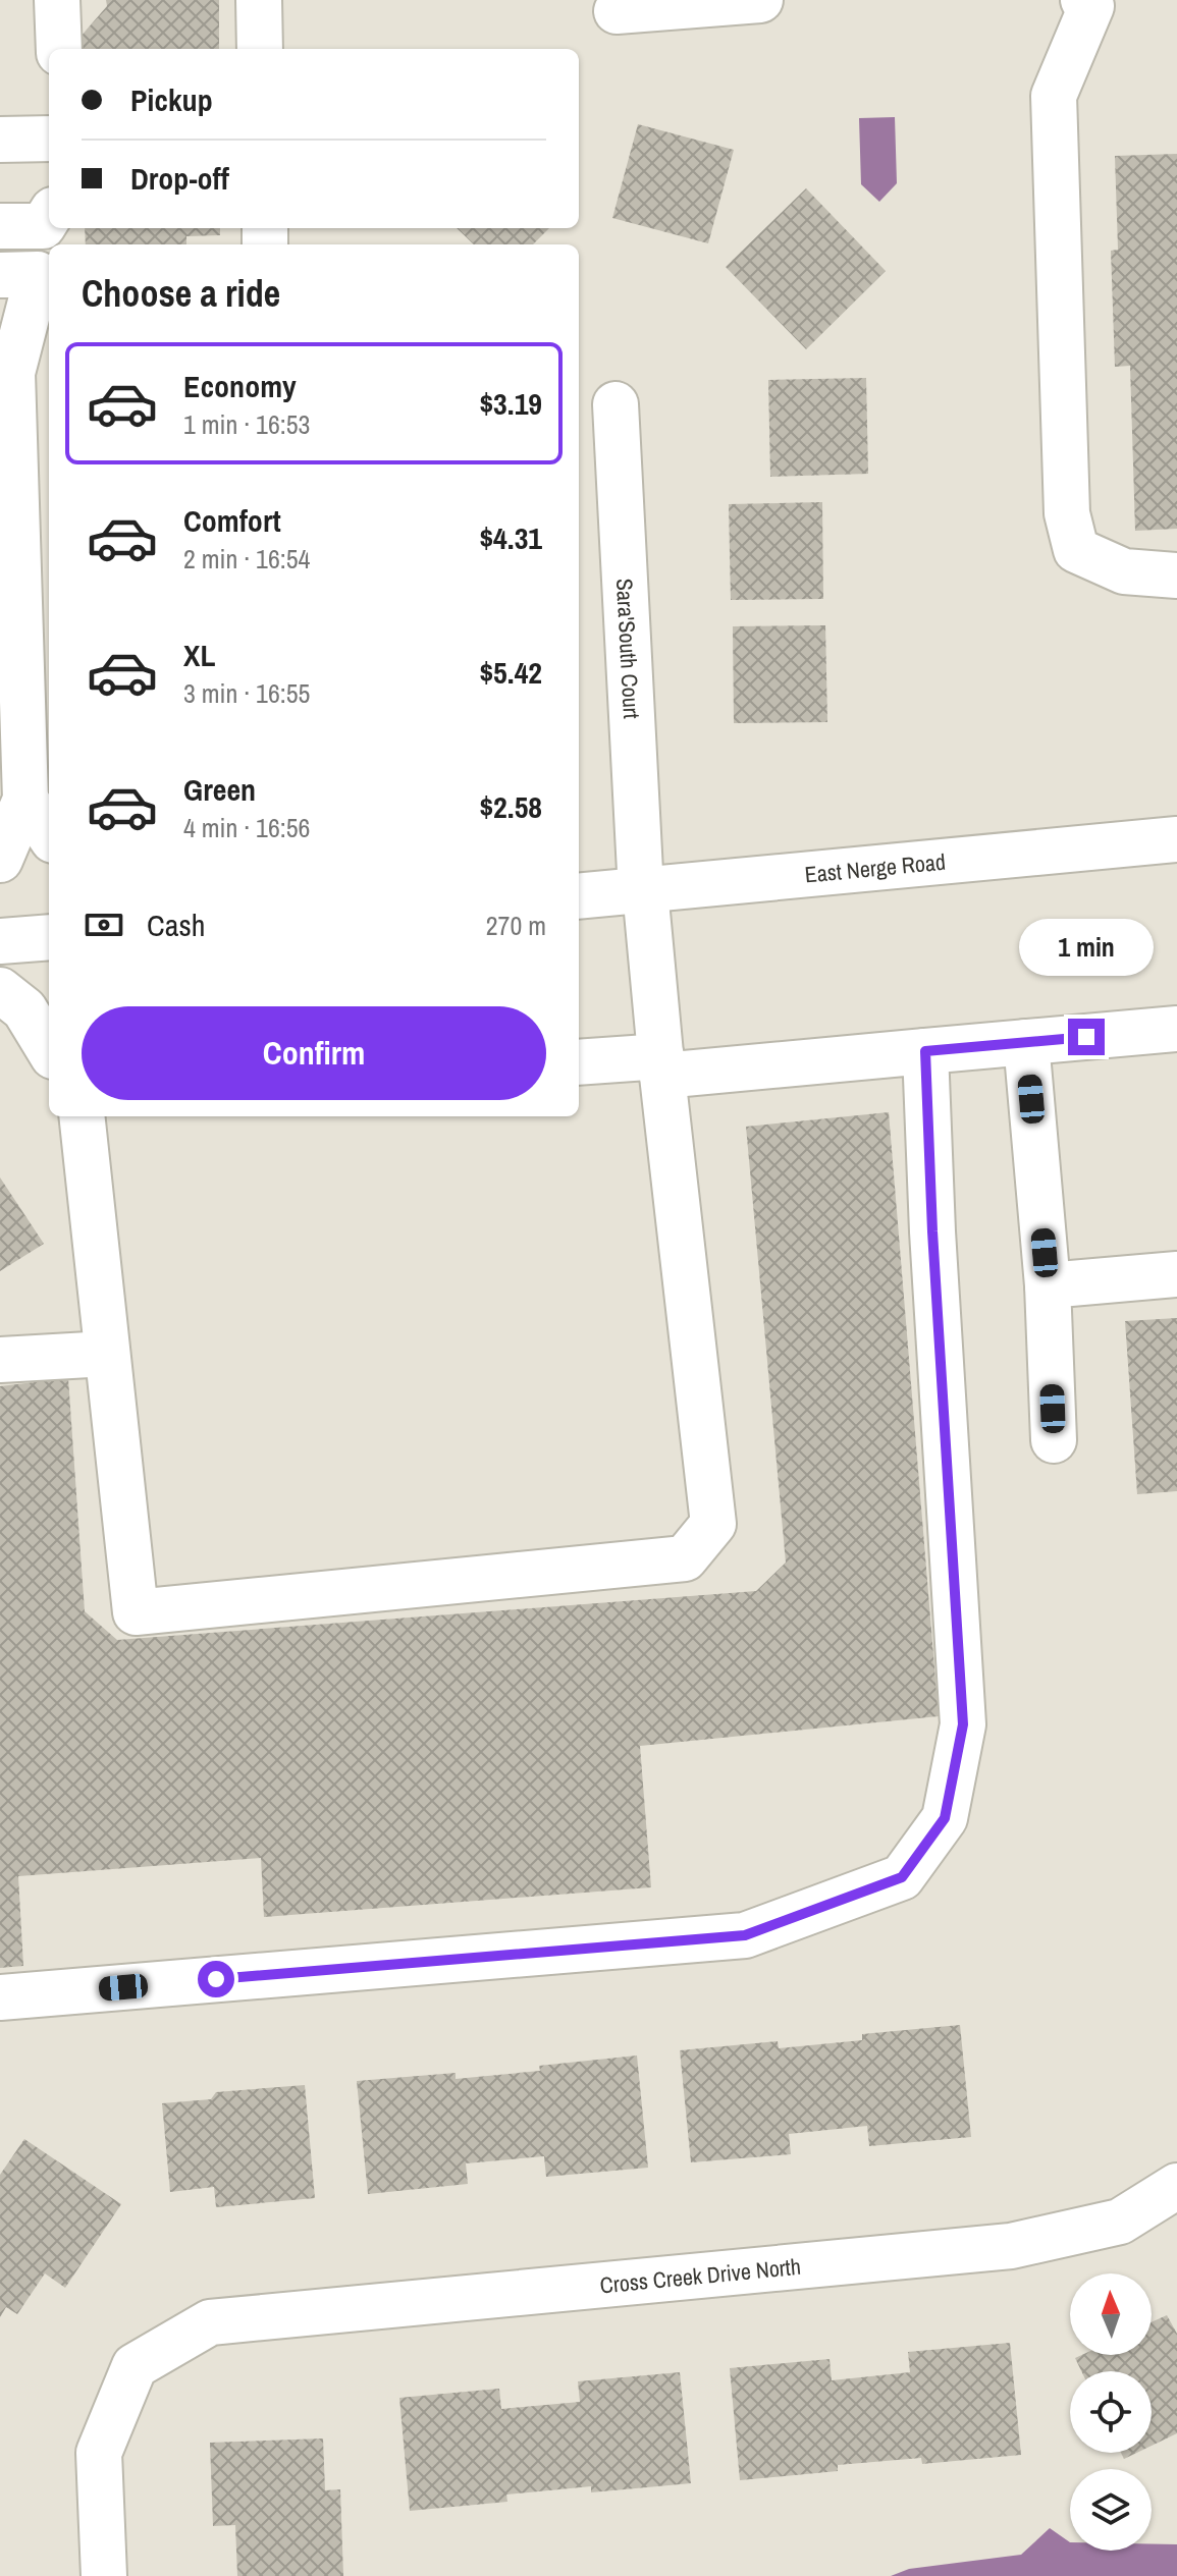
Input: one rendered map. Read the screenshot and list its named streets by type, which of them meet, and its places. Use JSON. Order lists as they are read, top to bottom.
{
  "streets": {
    "street": ["Sara'South Court", "East Nerge Road", "Cross Creek Drive North"]
  },
  "crossings": [
    ["Sara'South Court", "East Nerge Road"]
  ],
  "north": "top",
  "page": {
    "banner": ["Pickup", "Drop-off"],
    "heading": "Choose a ride",
    "list": [
      {
        "name": "Economy",
        "note": "1 min · 16:53",
        "value": "$3.19"
      },
      {
        "name": "Comfort",
        "note": "2 min · 16:54",
        "value": "$4.31"
      },
      {
        "name": "XL",
        "note": "3 min · 16:55",
        "value": "$5.42"
      },
      {
        "name": "Green",
        "note": "4 min · 16:56",
        "value": "$2.58"
      }
    ],
    "pay": ["Cash", "270 m"],
    "bubble": "1 min",
    "buttons": "Confirm"
  }
}
